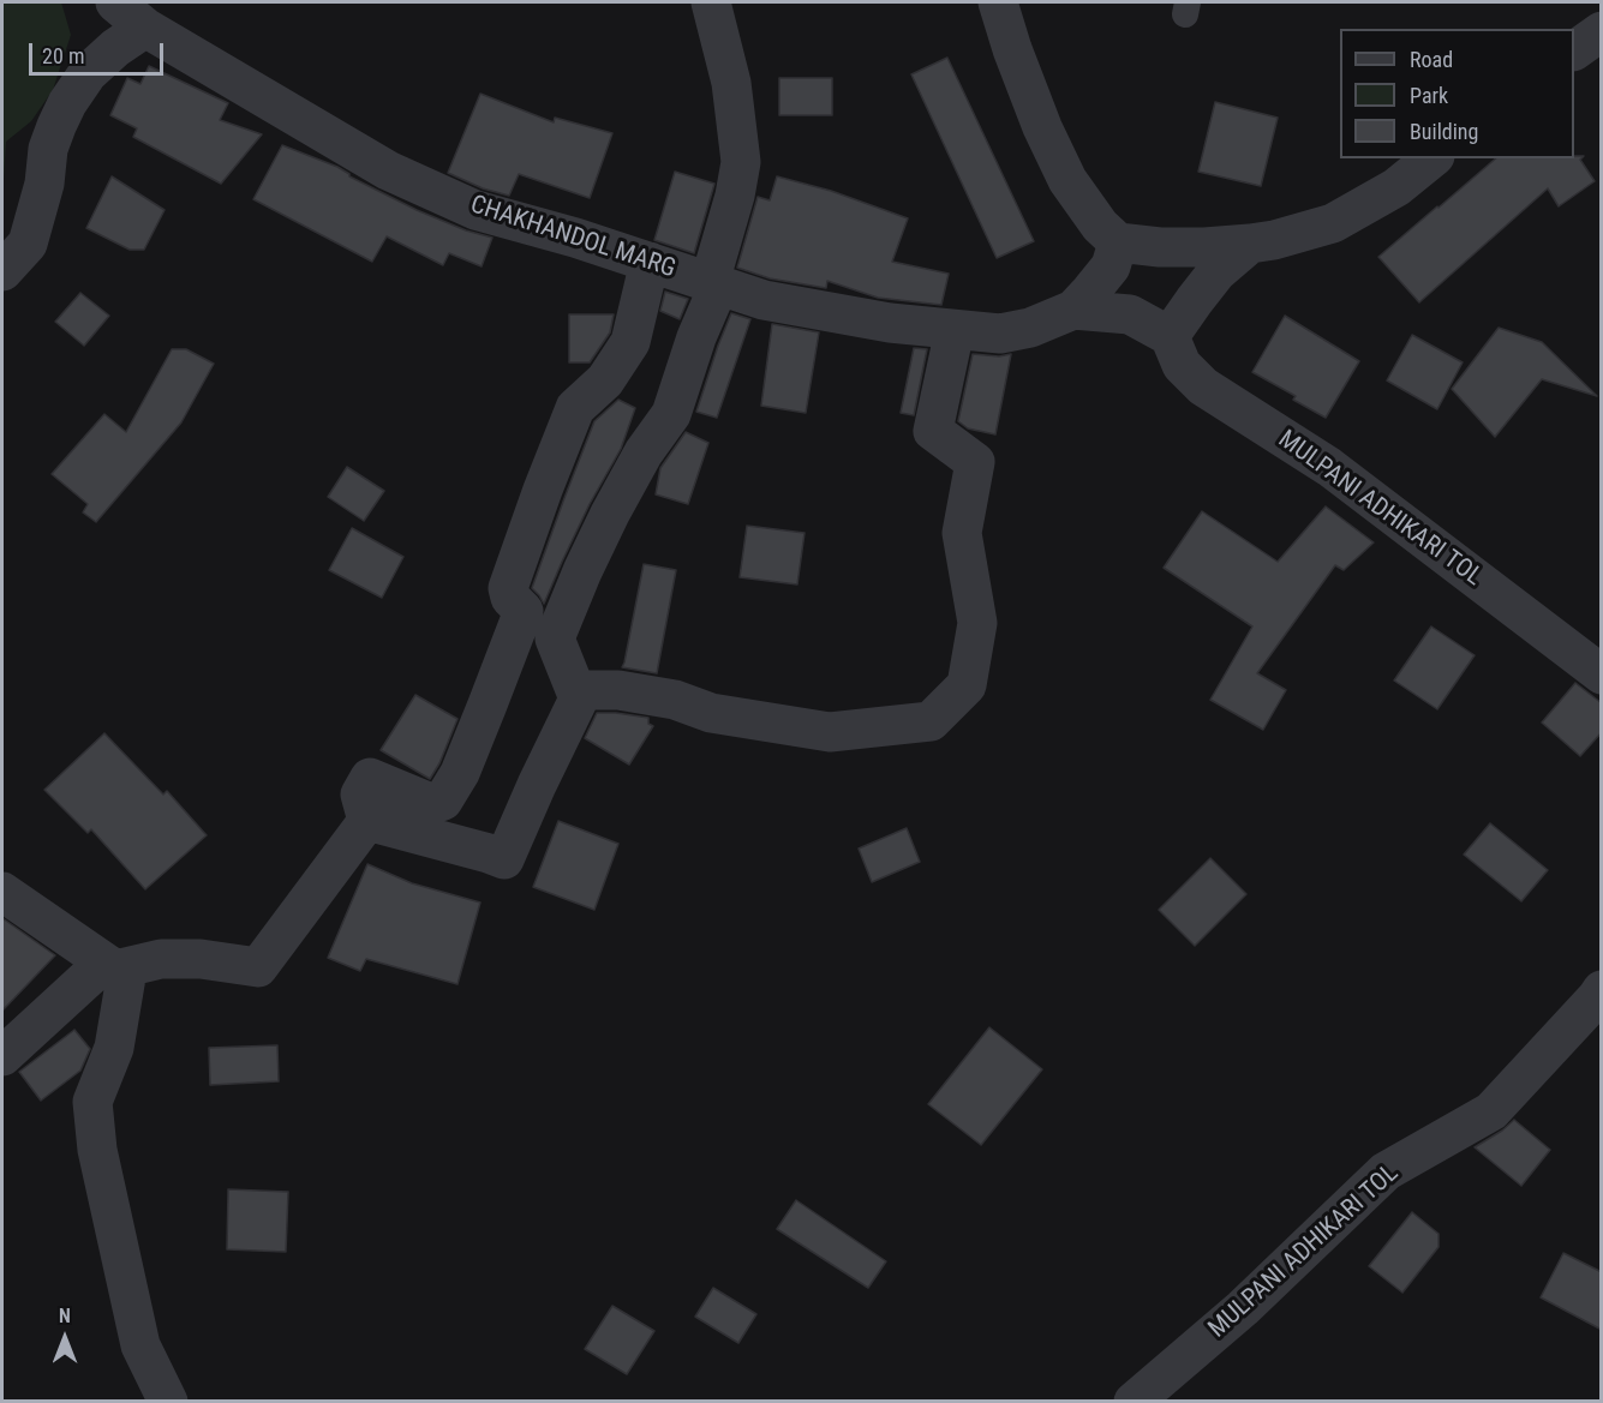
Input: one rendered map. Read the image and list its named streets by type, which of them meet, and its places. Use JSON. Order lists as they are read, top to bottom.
{
  "streets": {
    "street": ["CHAKHANDOL MARG", "MULPANI ADHIKARI TOL"]
  },
  "legend": ["Road", "Park", "Building"],
  "scale_bar": "20 m",
  "north": "top"
}
